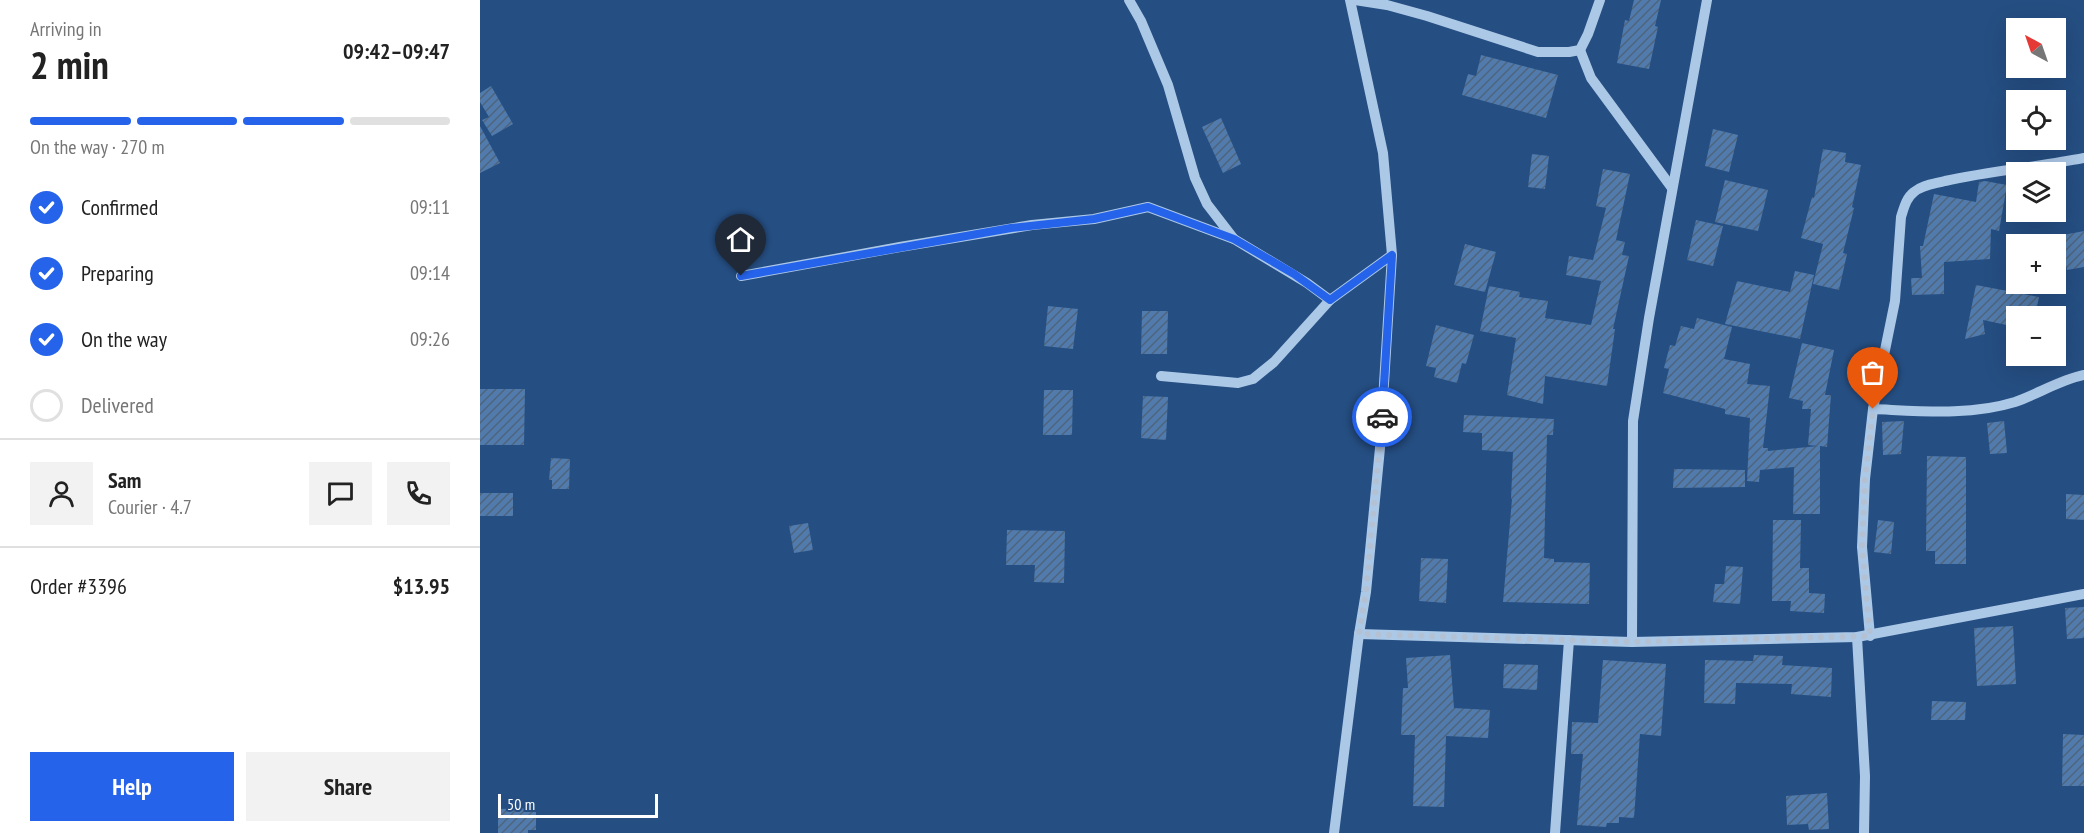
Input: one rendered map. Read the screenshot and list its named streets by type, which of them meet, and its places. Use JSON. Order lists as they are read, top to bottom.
{
  "scale_bar": "50 m",
  "north": "top left",
  "page": {
    "heading": ["2 min", "Arriving in", "09:42–09:47"],
    "panel": [
      "Sam",
      "Courier · 4.7",
      "Order #3396",
      "$13.95"
    ],
    "map_buttons": ["+", "−"],
    "bar": "On the way · 270 m",
    "list": [
      ["Confirmed", "09:11"],
      ["Preparing", "09:14"],
      ["On the way", "09:26"],
      "Delivered"
    ],
    "buttons": ["Help", "Share"],
    "scale": "50 m"
  }
}
